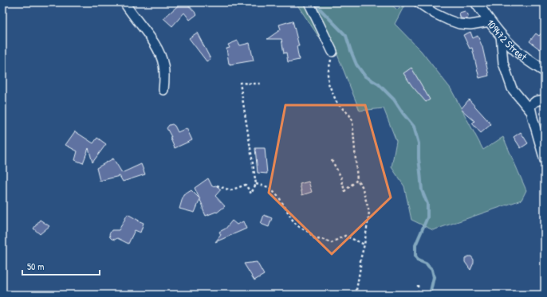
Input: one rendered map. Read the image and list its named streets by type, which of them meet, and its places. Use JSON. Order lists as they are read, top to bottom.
{
  "streets": {
    "street": ["109472 Street"]
  },
  "scale_bar": "50 m"
}
